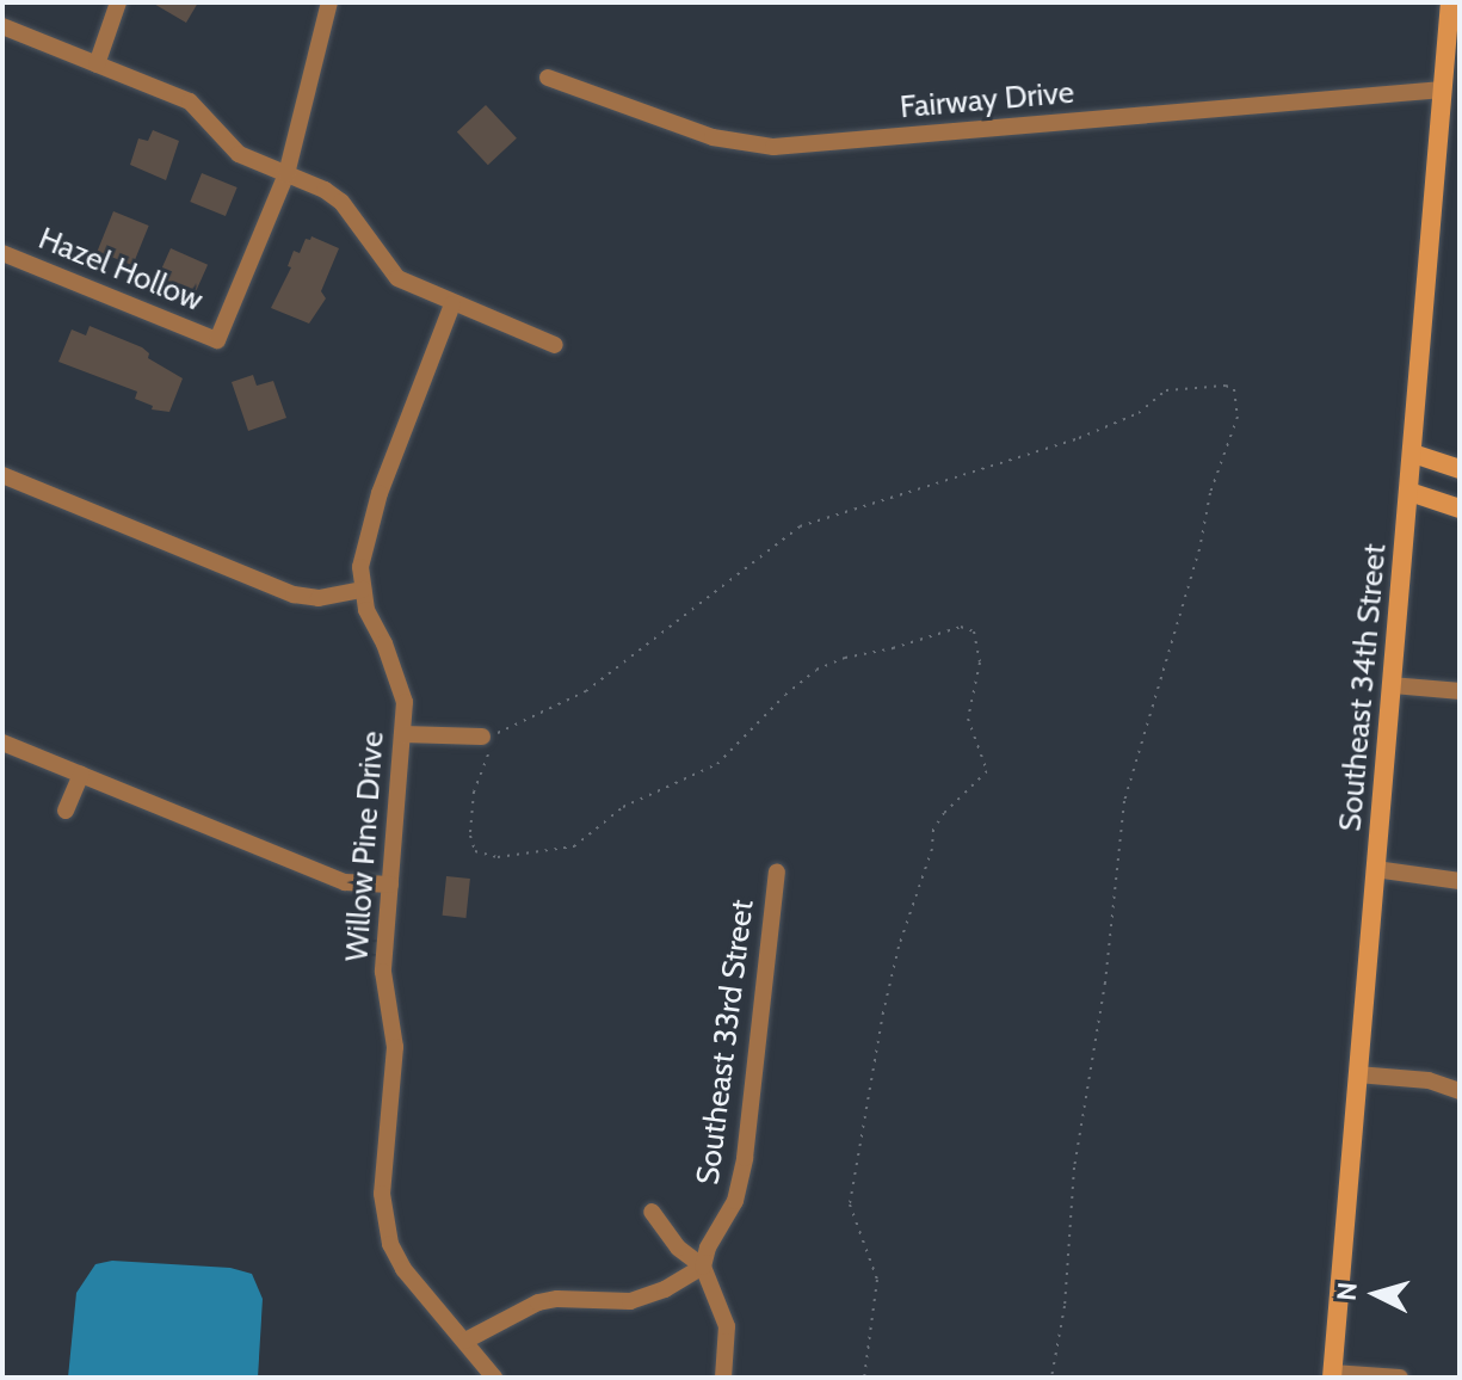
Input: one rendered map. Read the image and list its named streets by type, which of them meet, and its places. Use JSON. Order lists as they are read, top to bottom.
{
  "streets": {
    "street": [
      "Fairway Drive",
      "Hazel Hollow",
      "Southeast 34th Street",
      "Willow Pine Drive",
      "Southeast 33rd Street"
    ]
  },
  "crossings": [
    ["Fairway Drive", "Southeast 34th Street"]
  ],
  "north": "left"
}
